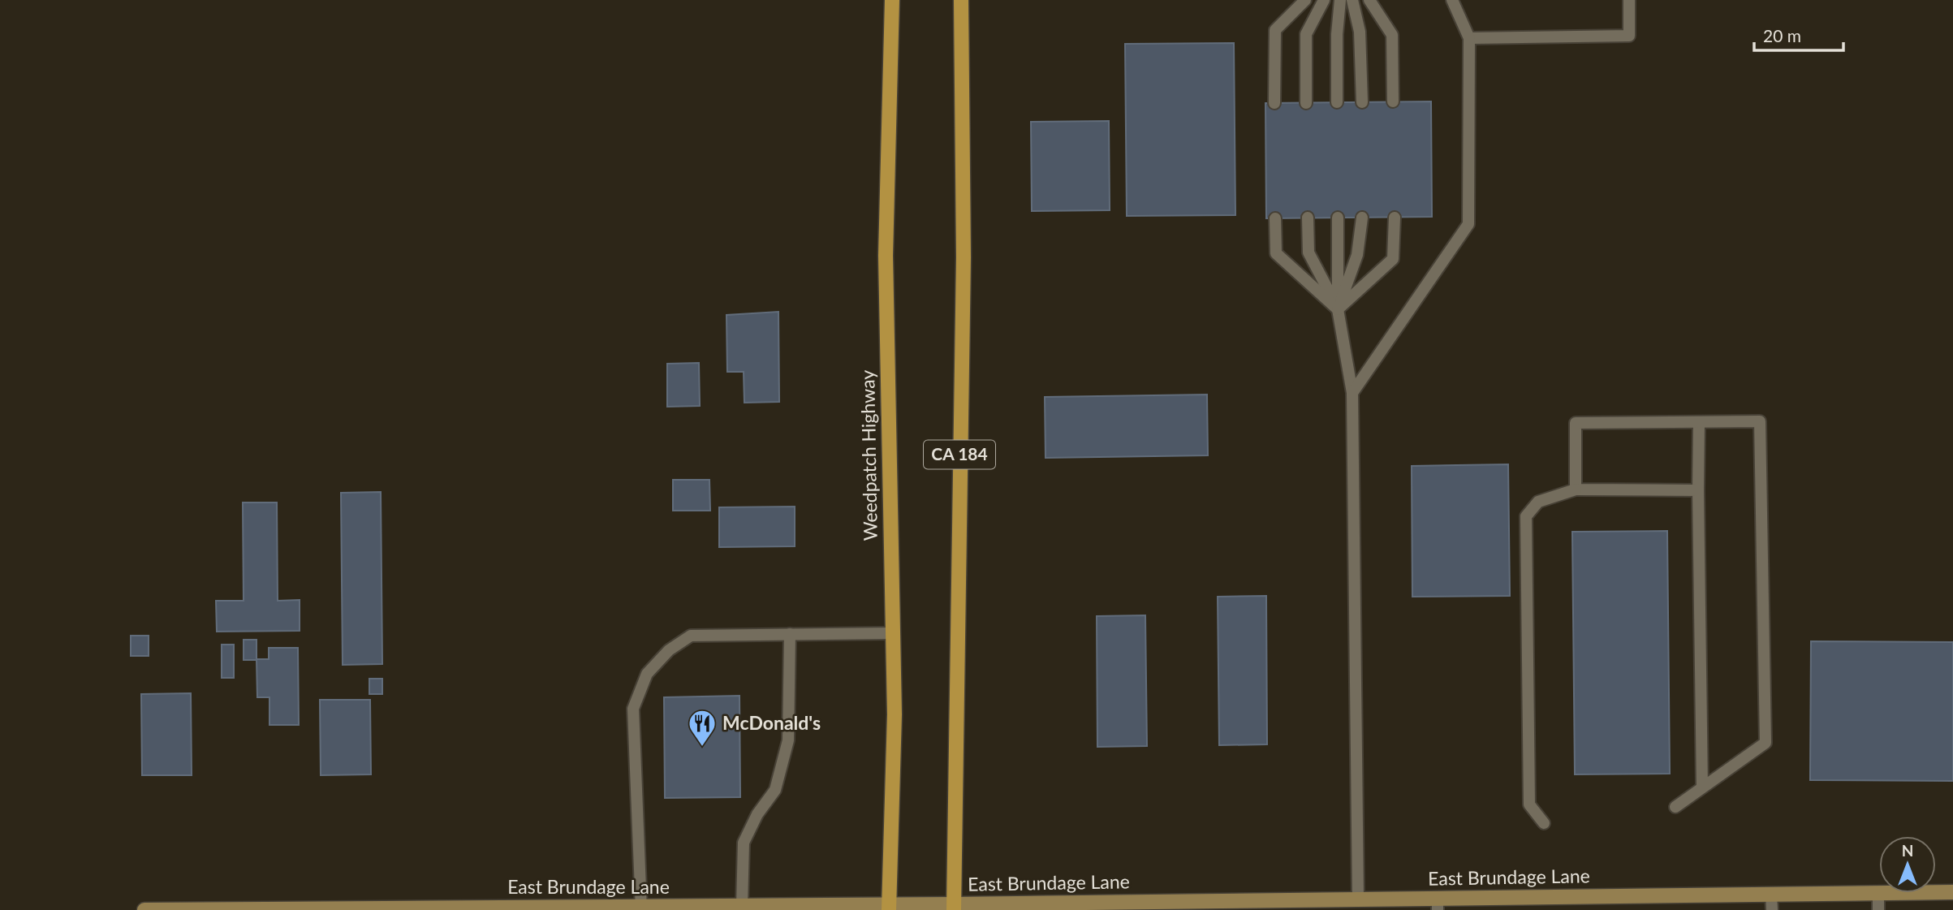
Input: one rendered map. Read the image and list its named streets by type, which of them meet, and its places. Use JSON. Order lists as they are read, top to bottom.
{
  "streets": {
    "main road": ["CA 184", "Weedpatch Highway", "East Brundage Lane"]
  },
  "crossings": [
    ["CA 184", "East Brundage Lane"],
    ["Weedpatch Highway", "East Brundage Lane"]
  ],
  "places": {
    "restaurant": ["McDonald's"]
  },
  "scale_bar": "20 m",
  "north": "top"
}
